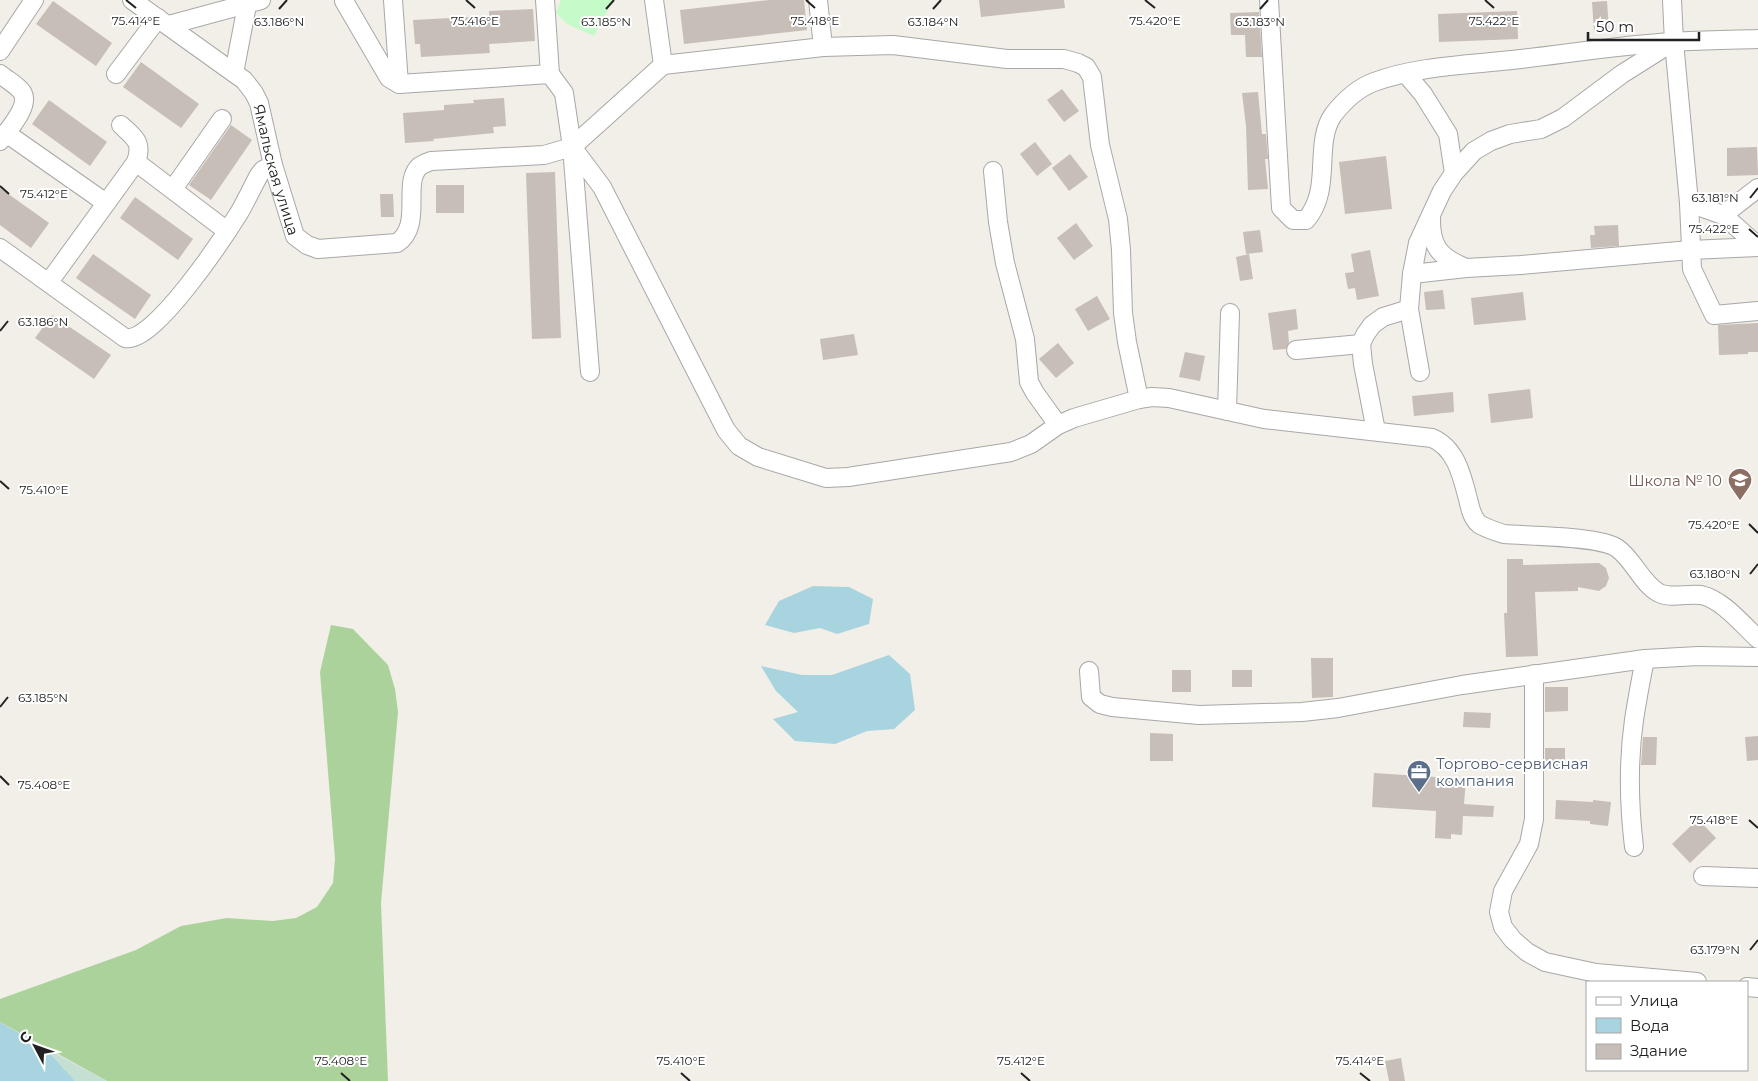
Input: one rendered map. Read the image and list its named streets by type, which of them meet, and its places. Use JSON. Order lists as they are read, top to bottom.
{
  "streets": {
    "street": ["Ямальская улица"]
  },
  "places": {
    "school or university": ["Школа № 10"],
    "office": ["Торгово-сервисная компания"]
  },
  "legend": ["Улица", "Вода", "Здание"],
  "scale_bar": "50 m",
  "north": "top left",
  "coordinates": [
    "75.416°E",
    "75.420°E",
    "75.414°E",
    "75.418°E",
    "75.422°E",
    "63.186°N",
    "63.185°N",
    "63.184°N",
    "63.183°N",
    "75.412°E",
    "63.181°N",
    "75.410°E",
    "63.180°N",
    "75.408°E",
    "63.179°N"
  ]
}
